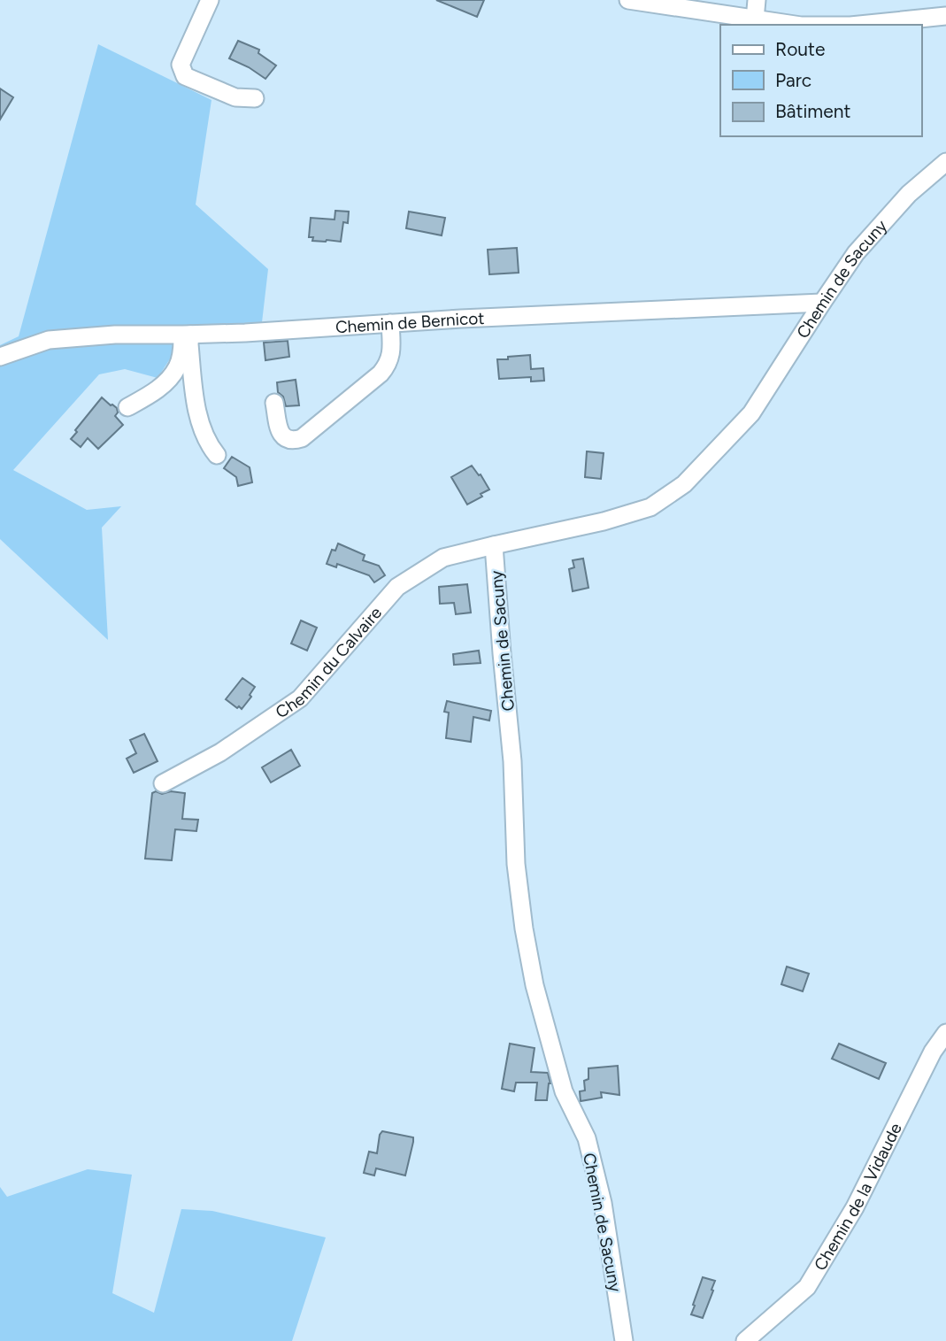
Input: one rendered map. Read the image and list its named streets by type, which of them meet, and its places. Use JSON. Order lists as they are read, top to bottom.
{
  "streets": {
    "street": [
      "Chemin de Sacuny",
      "Chemin de Bernicot",
      "Chemin du Calvaire",
      "Chemin de la Vidaude"
    ]
  },
  "crossings": [
    ["Chemin de Sacuny", "Chemin de Bernicot"],
    ["Chemin de Sacuny", "Chemin du Calvaire"]
  ],
  "legend": ["Route", "Parc", "Bâtiment"]
}
